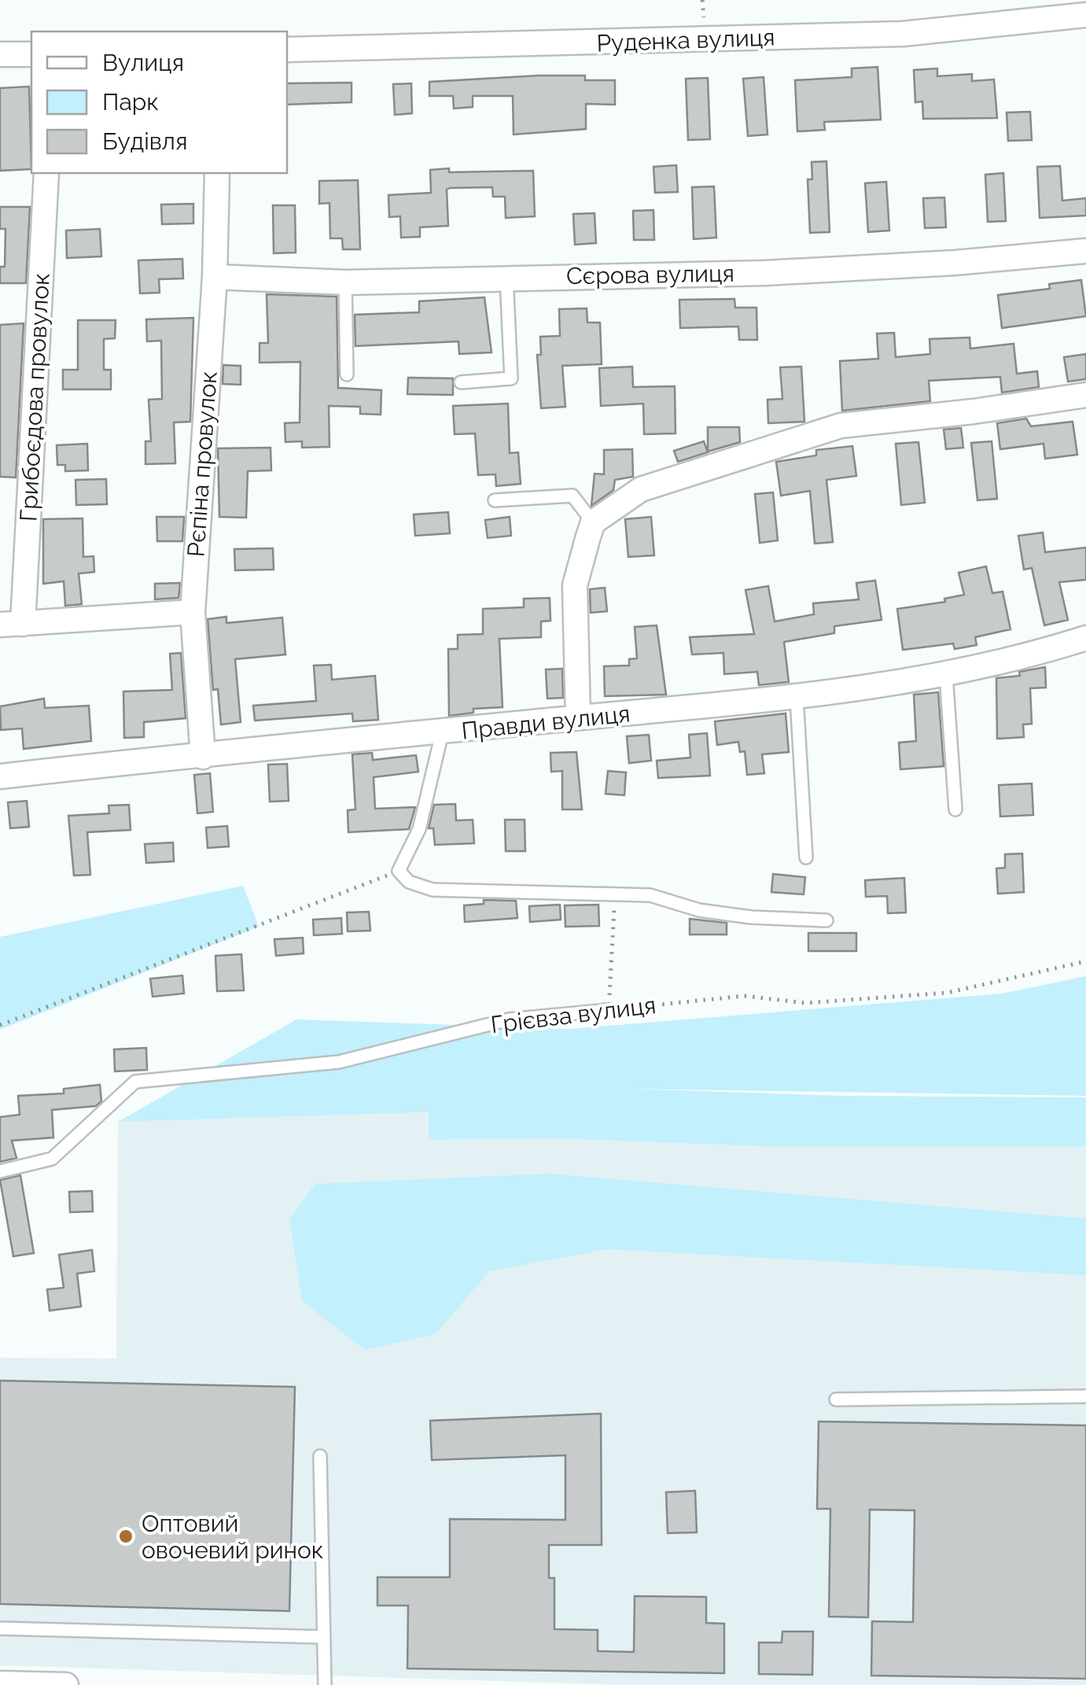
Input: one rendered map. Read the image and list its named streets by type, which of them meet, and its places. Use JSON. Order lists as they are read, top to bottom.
{
  "streets": {
    "street": [
      "Руденка вулиця",
      "Сєрова вулиця",
      "Грибоєдова провулок",
      "Рєпіна провулок",
      "Правди вулиця"
    ],
    "lane": ["Грієвза вулиця"]
  },
  "crossings": [
    ["Сєрова вулиця", "Рєпіна провулок"],
    ["Рєпіна провулок", "Правди вулиця"]
  ],
  "places": ["Оптовий овочевий ринок"],
  "legend": ["Вулиця", "Парк", "Будівля"]
}
